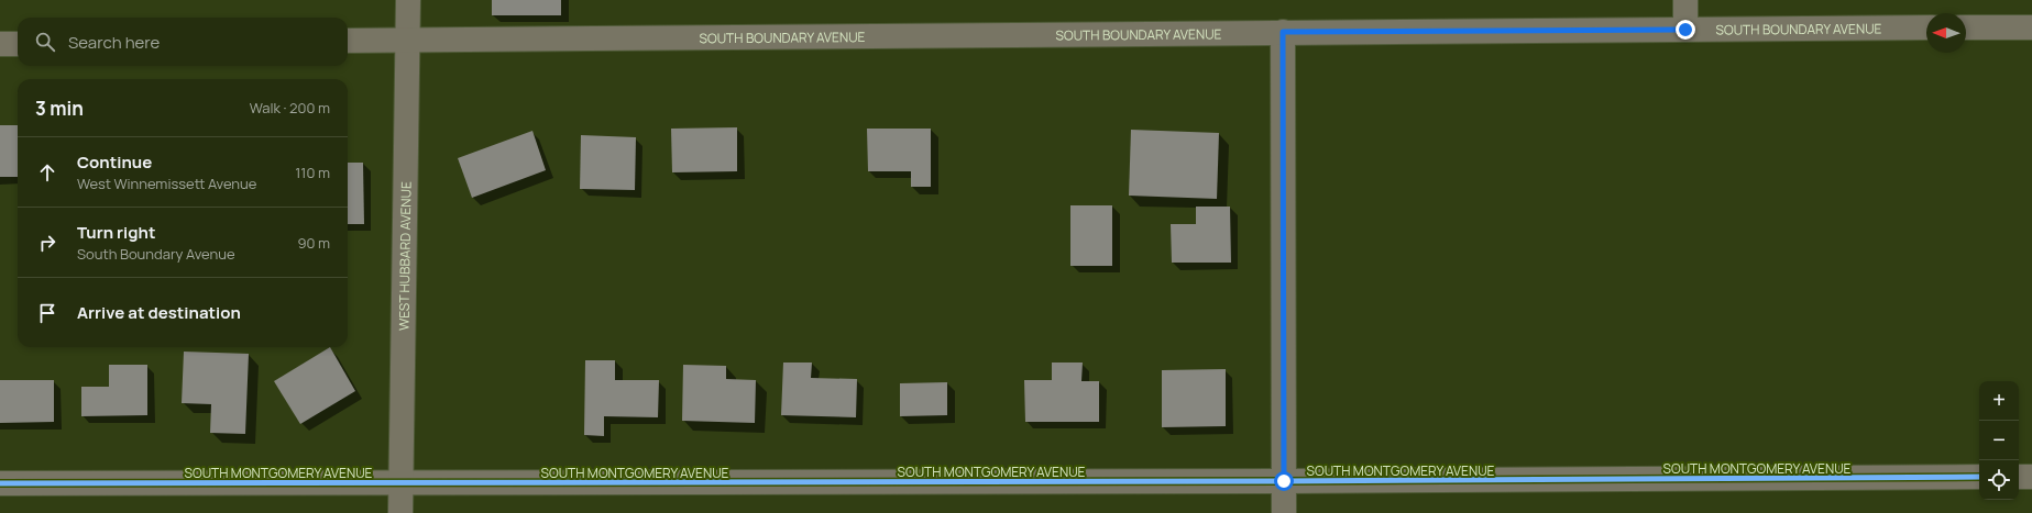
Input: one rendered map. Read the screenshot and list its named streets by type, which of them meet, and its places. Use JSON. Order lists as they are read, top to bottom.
{
  "streets": {
    "street": ["SOUTH BOUNDARY AVENUE", "WEST HUBBARD AVENUE", "SOUTH MONTGOMERY AVENUE"]
  },
  "crossings": [
    ["SOUTH BOUNDARY AVENUE", "WEST HUBBARD AVENUE"],
    ["WEST HUBBARD AVENUE", "SOUTH MONTGOMERY AVENUE"]
  ],
  "north": "left",
  "page": {
    "search": "Search here",
    "heading": ["3 min", "Walk · 200 m"],
    "list": [
      ["Continue", "West Winnemissett Avenue", "110 m"],
      ["Turn right", "South Boundary Avenue", "90 m"],
      "Arrive at destination"
    ],
    "map_buttons": ["+", "−"]
  }
}
